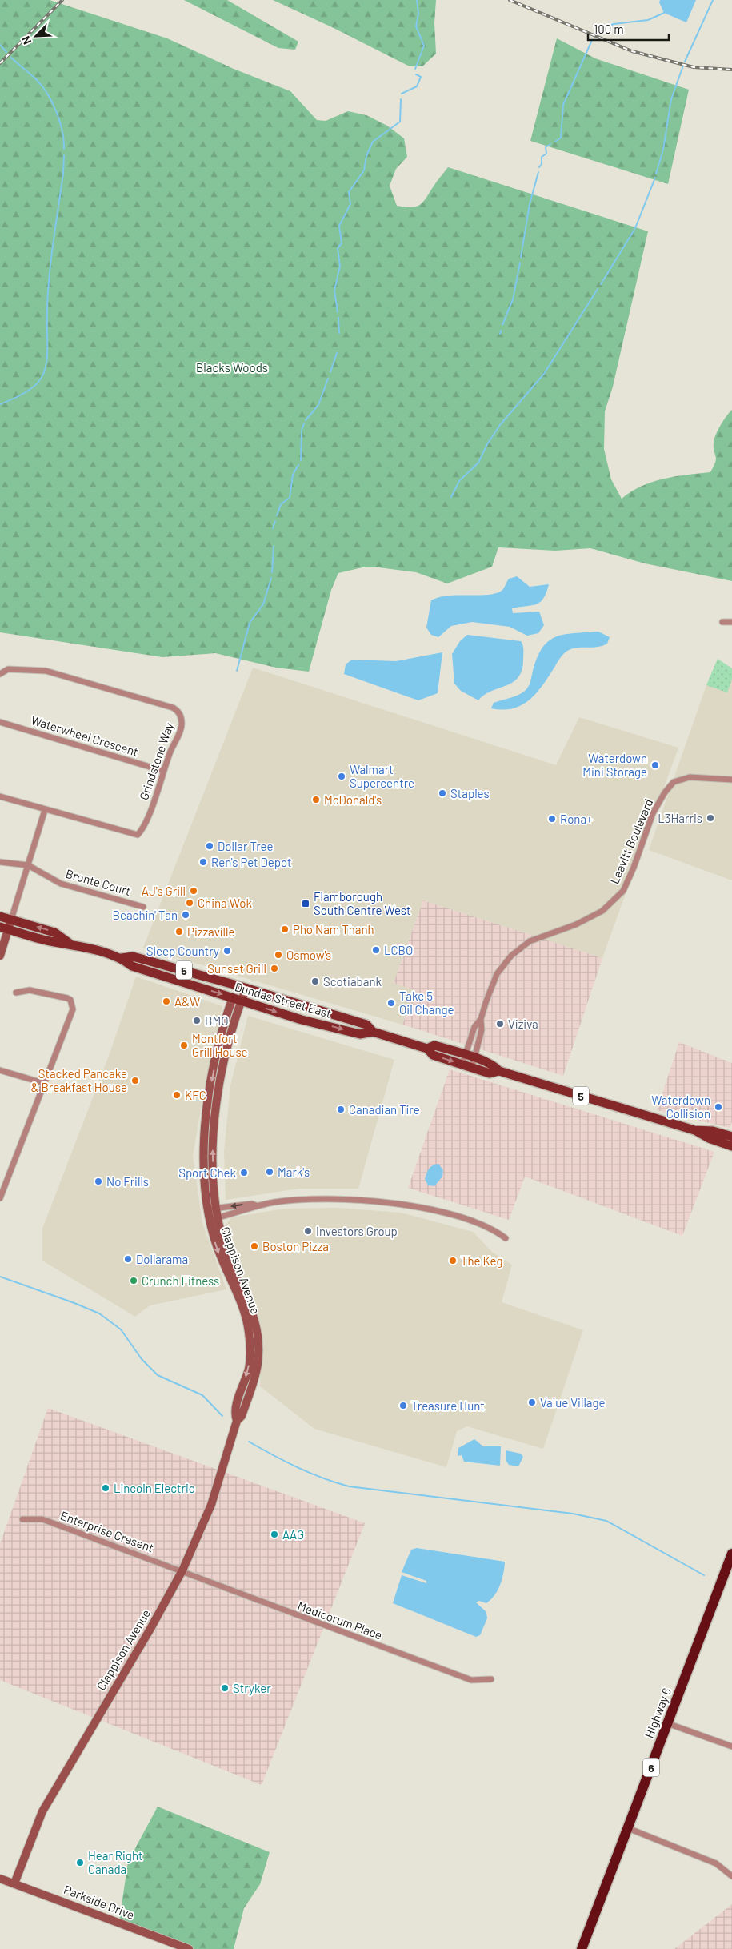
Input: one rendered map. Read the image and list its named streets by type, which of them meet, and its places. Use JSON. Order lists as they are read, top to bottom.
{
  "streets": {
    "highway": ["Highway 6", "6"],
    "main road": [
      "5",
      "Dundas Street East",
      "Clappison Avenue",
      "Parkside Drive"
    ],
    "street": [
      "Waterwheel Crescent",
      "Grindstone Way",
      "Leavitt Boulevard",
      "Bronte Court",
      "Enterprise Cresent",
      "Medicorum Place"
    ]
  },
  "crossings": [
    ["Waterwheel Crescent", "Grindstone Way"],
    ["Leavitt Boulevard", "Dundas Street East"],
    ["Dundas Street East", "Clappison Avenue"],
    ["Clappison Avenue", "Enterprise Cresent"],
    ["Clappison Avenue", "Medicorum Place"],
    ["Clappison Avenue", "Parkside Drive"],
    ["Enterprise Cresent", "Medicorum Place"]
  ],
  "parks": ["Blacks Woods"],
  "places": {
    "other": [
      "Waterdown Mini Storage",
      "Walmart Supercentre",
      "Staples",
      "McDonald's",
      "L3Harris",
      "Rona+",
      "Dollar Tree",
      "Ren's Pet Depot",
      "AJ's Grill",
      "China Wok",
      "Beachin' Tan",
      "Pho Nam Thanh",
      "Pizzaville",
      "LCBO",
      "Sleep Country",
      "Osmow's",
      "Sunset Grill",
      "Scotiabank",
      "A&W",
      "Take 5 Oil Change",
      "BMO",
      "Viziva",
      "Montfort Grill House",
      "Stacked Pancake & Breakfast House",
      "KFC",
      "Waterdown Collision",
      "Canadian Tire",
      "Mark's",
      "Sport Chek",
      "No Frills",
      "Investors Group",
      "Boston Pizza",
      "Dollarama",
      "The Keg",
      "Crunch Fitness",
      "Value Village",
      "Treasure Hunt",
      "Lincoln Electric",
      "AAG",
      "Stryker",
      "Hear Right Canada"
    ],
    "transit": ["Flamborough South Centre West"]
  },
  "scale_bar": "100 m",
  "north": "bottom left"
}
